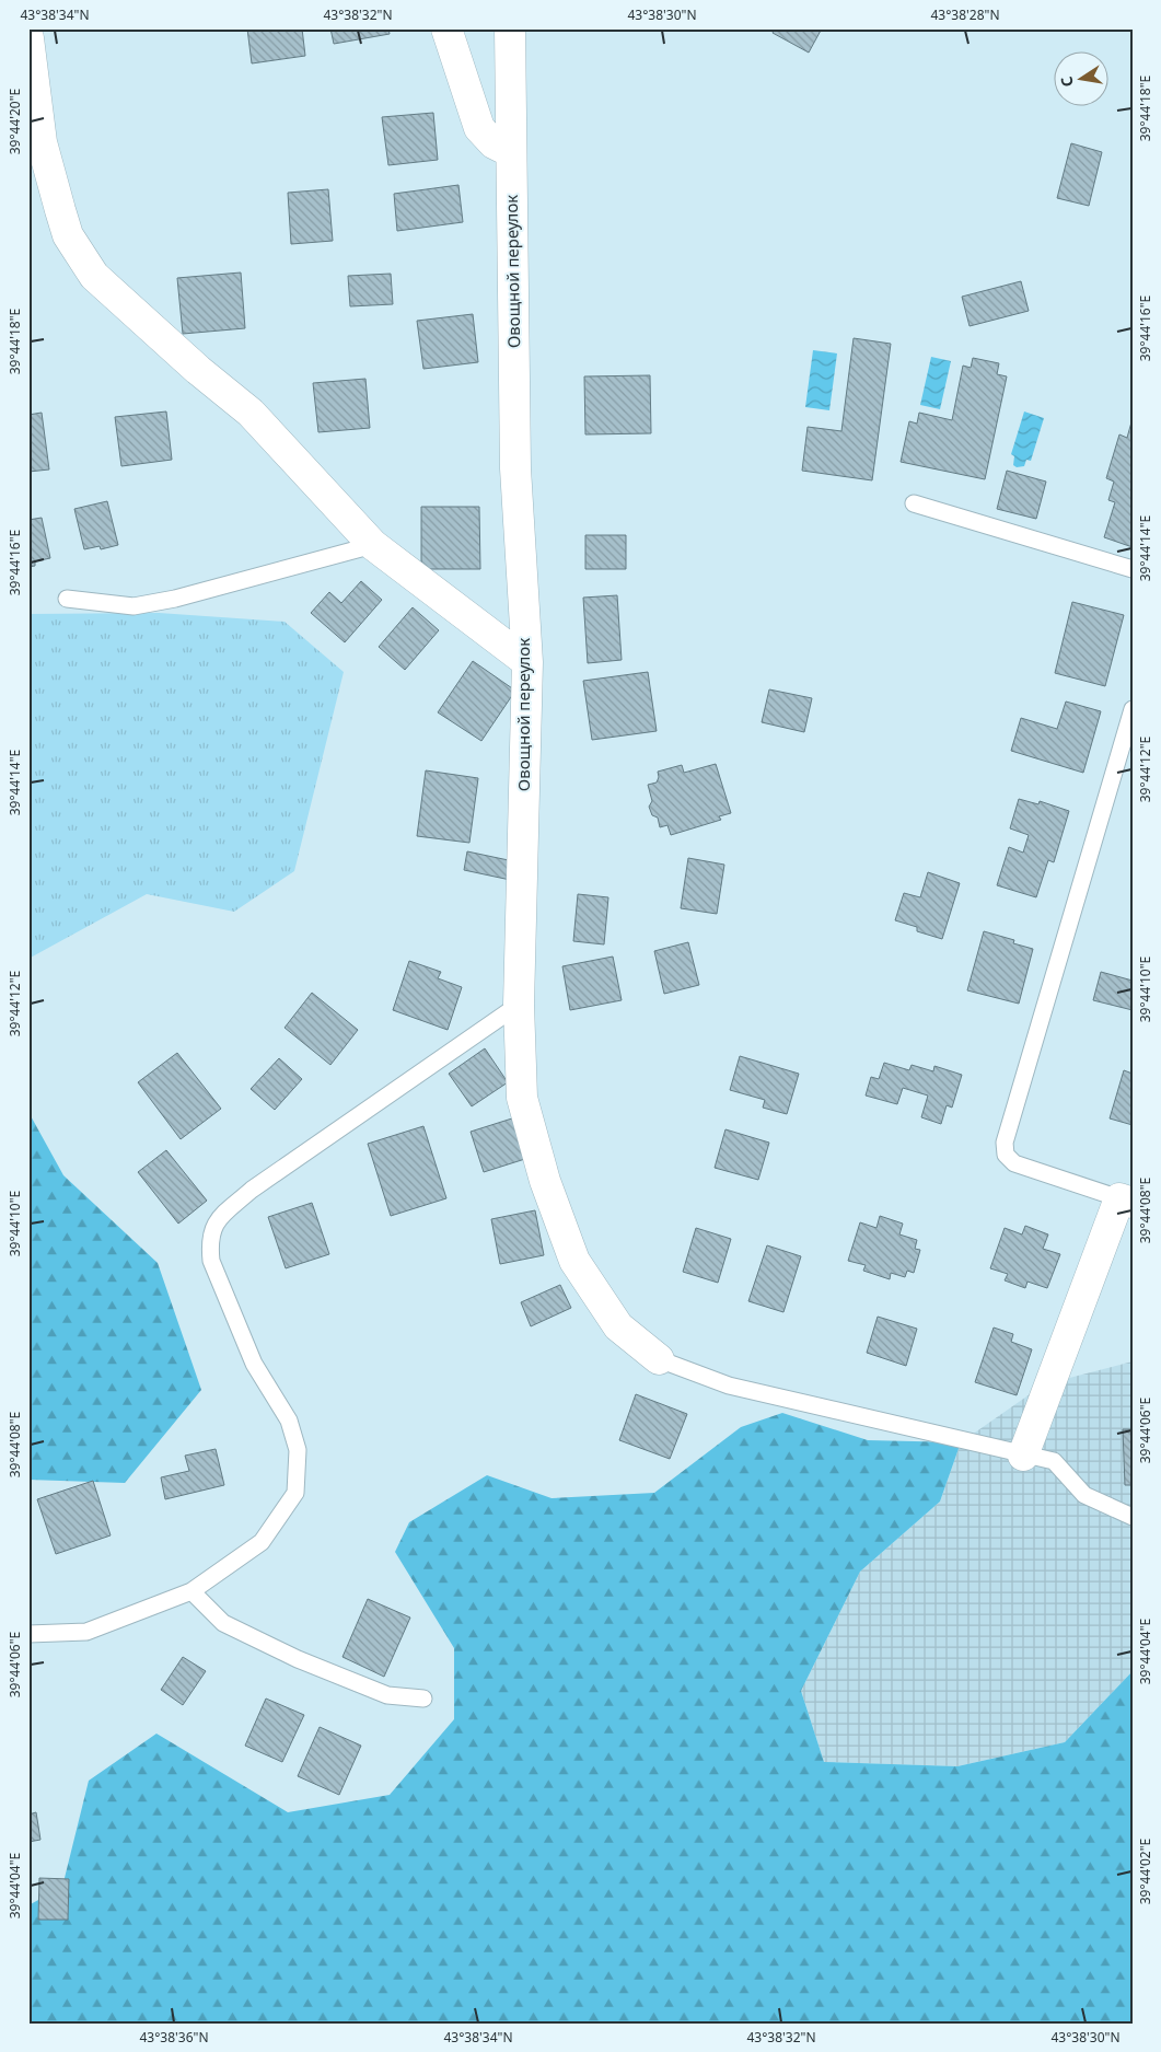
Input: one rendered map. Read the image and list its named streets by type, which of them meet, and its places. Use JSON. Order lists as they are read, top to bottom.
{
  "streets": {
    "street": ["Овощной переулок"]
  },
  "north": "left",
  "coordinates": [
    "43°38'34\"N",
    "43°38'32\"N",
    "43°38'30\"N",
    "43°38'28\"N",
    "39°44'18\"E",
    "39°44'20\"E",
    "39°44'16\"E",
    "39°44'14\"E",
    "39°44'12\"E",
    "39°44'10\"E",
    "39°44'08\"E",
    "39°44'06\"E",
    "39°44'04\"E",
    "39°44'02\"E",
    "43°38'36\"N"
  ]
}
